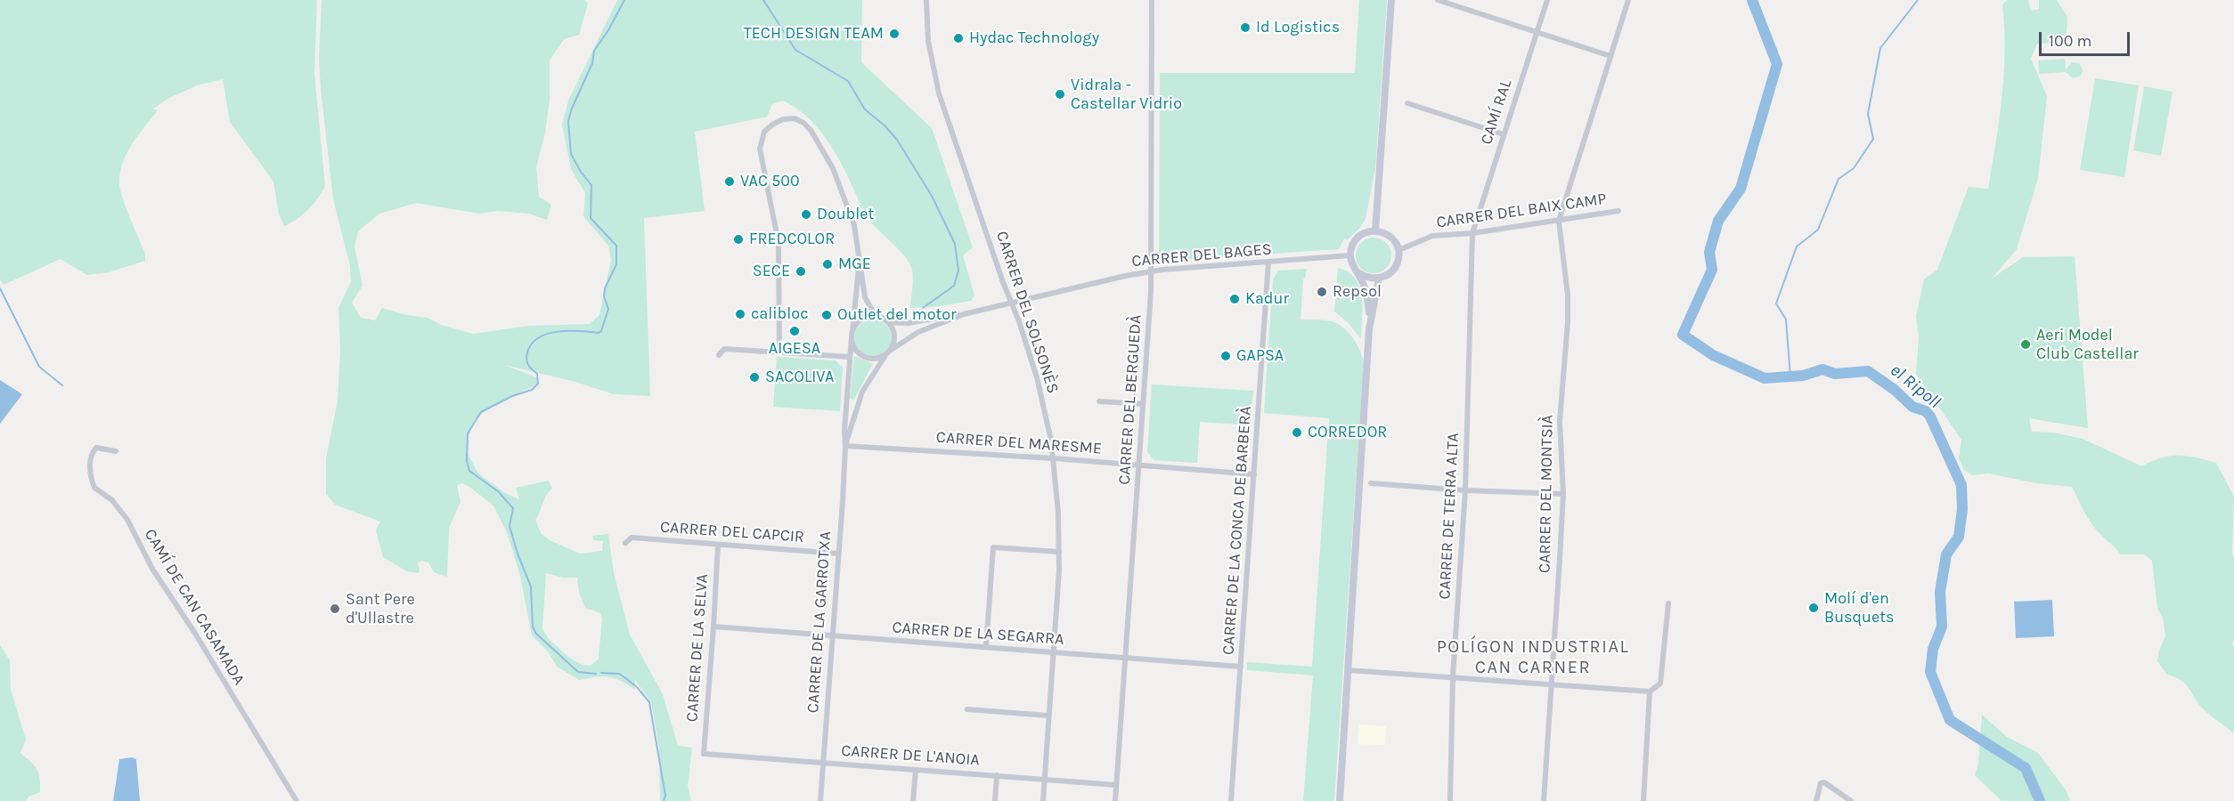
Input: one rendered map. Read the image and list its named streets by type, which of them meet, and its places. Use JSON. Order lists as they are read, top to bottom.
{
  "streets": {
    "street": [
      "CAMÍ RAL",
      "CARRER DEL BAIX CAMP",
      "CARRER DEL BAGES",
      "CARRER DEL SOLSONÈS",
      "CARRER DEL BERGUEDÀ",
      "CARRER DEL MARESME",
      "CARRER DEL MONTSIÀ",
      "CARRER DE TERRA ALTA",
      "CARRER DE LA CONCA DE BARBERÀ",
      "CARRER DEL CAPCIR",
      "CAMÍ DE CAN CASAMADA",
      "CARRER DE LA GARROTXA",
      "CARRER DE LA SEGARRA",
      "CARRER DE LA SELVA",
      "CARRER DE L'ANOIA"
    ]
  },
  "crossings": [
    ["CAMÍ RAL", "CARRER DEL BAIX CAMP"],
    ["CAMÍ RAL", "CARRER DE TERRA ALTA"],
    ["CARRER DEL BAIX CAMP", "CARRER DEL BAGES"],
    ["CARRER DEL BAIX CAMP", "CARRER DEL MONTSIÀ"],
    ["CARRER DEL BAIX CAMP", "CARRER DE TERRA ALTA"],
    ["CARRER DEL BAGES", "CARRER DEL SOLSONÈS"],
    ["CARRER DEL BAGES", "CARRER DEL BERGUEDÀ"],
    ["CARRER DEL BAGES", "CARRER DE LA CONCA DE BARBERÀ"],
    ["CARRER DEL BAGES", "CARRER DE LA GARROTXA"],
    ["CARRER DEL SOLSONÈS", "CARRER DEL MARESME"],
    ["CARRER DEL SOLSONÈS", "CARRER DE LA SEGARRA"],
    ["CARRER DEL SOLSONÈS", "CARRER DE L'ANOIA"],
    ["CARRER DEL BERGUEDÀ", "CARRER DEL MARESME"],
    ["CARRER DEL BERGUEDÀ", "CARRER DE LA SEGARRA"],
    ["CARRER DEL BERGUEDÀ", "CARRER DE L'ANOIA"],
    ["CARRER DEL MARESME", "CARRER DE LA CONCA DE BARBERÀ"],
    ["CARRER DEL MARESME", "CARRER DE LA GARROTXA"],
    ["CARRER DE LA CONCA DE BARBERÀ", "CARRER DE LA SEGARRA"],
    ["CARRER DEL CAPCIR", "CARRER DE LA GARROTXA"],
    ["CARRER DEL CAPCIR", "CARRER DE LA SELVA"],
    ["CARRER DE LA GARROTXA", "CARRER DE LA SEGARRA"],
    ["CARRER DE LA GARROTXA", "CARRER DE L'ANOIA"],
    ["CARRER DE LA SEGARRA", "CARRER DE LA SELVA"],
    ["CARRER DE LA SELVA", "CARRER DE L'ANOIA"]
  ],
  "districts": ["POLÍGON INDUSTRIAL CAN CARNER"],
  "water": ["el Ripoll"],
  "places": [
    "Id Logistics",
    "TECH DESIGN TEAM",
    "Hydac Technology",
    "Vidrala - Castellar Vidrio",
    "VAC 500",
    "Doublet",
    "FREDCOLOR",
    "MGE",
    "SECE",
    "Repsol",
    "Kadur",
    "calibloc",
    "Outlet del motor",
    "AIGESA",
    "Aeri Model Club Castellar",
    "GAPSA",
    "SACOLIVA",
    "CORREDOR",
    "Molí d'en Busquets",
    "Sant Pere d'Ullastre"
  ],
  "scale_bar": "100 m"
}
